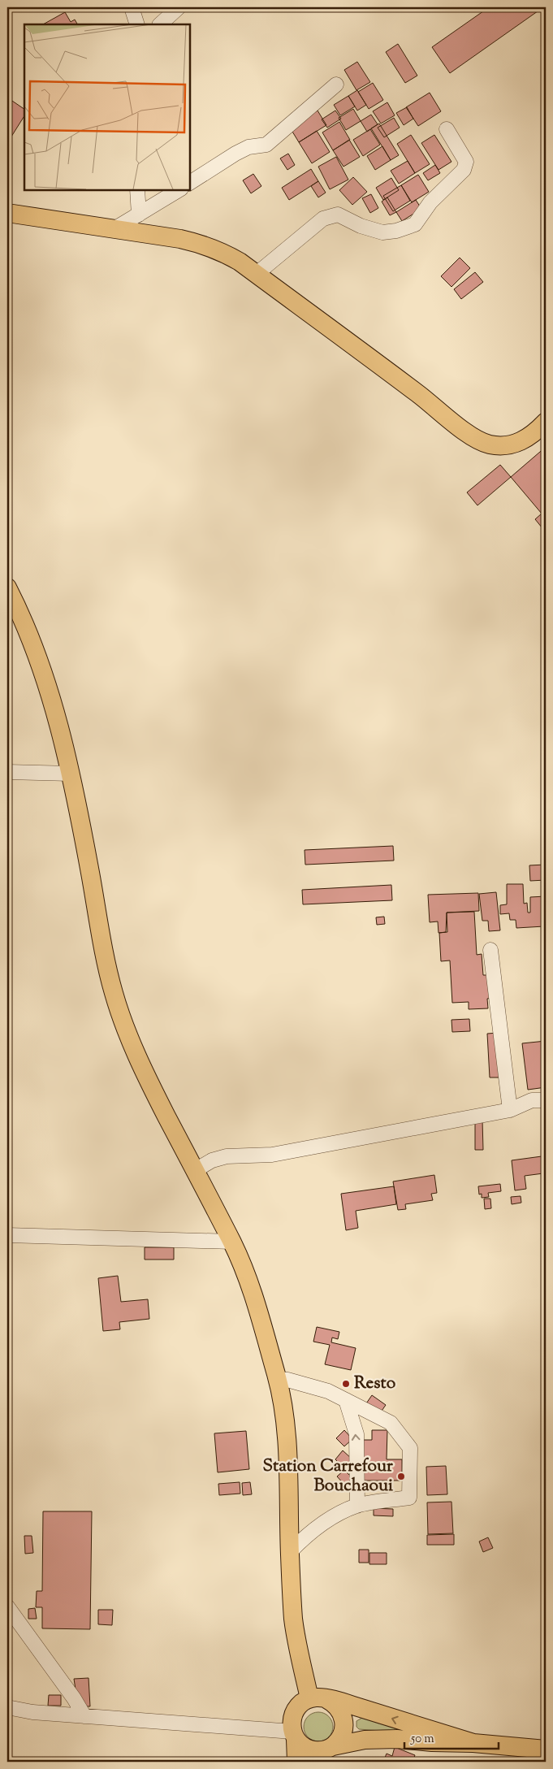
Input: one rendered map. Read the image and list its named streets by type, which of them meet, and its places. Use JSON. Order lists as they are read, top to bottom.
{
  "places": ["Resto", "Station Carrefour Bouchaoui"],
  "scale_bar": "50 m"
}
